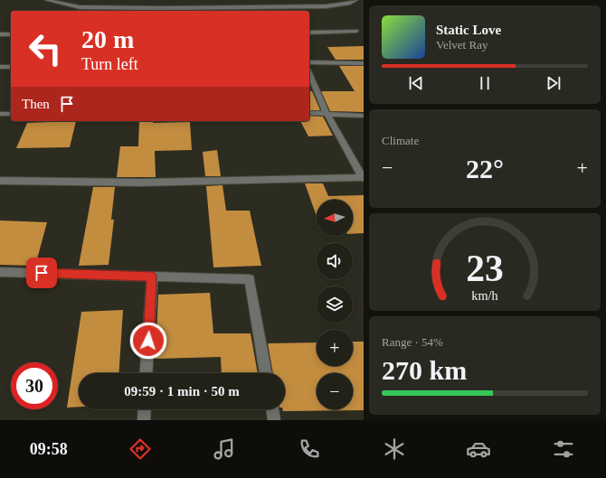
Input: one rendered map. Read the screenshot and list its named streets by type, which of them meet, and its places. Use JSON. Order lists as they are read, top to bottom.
{
  "north": "left",
  "page": {
    "turn": ["20 m", "Turn left"],
    "song": ["Static Love", "Velvet Ray"],
    "then": "Then",
    "tile": [
      "Climate",
      ["Range · 54%", "270 km"]
    ],
    "heat": ["−", "22°", "+"],
    "map_buttons": ["+", "−"],
    "limit": "30",
    "trip": "09:59 · 1 min · 50 m",
    "tabs": "09:58",
    "gauge": ["23", "km/h"]
  }
}
